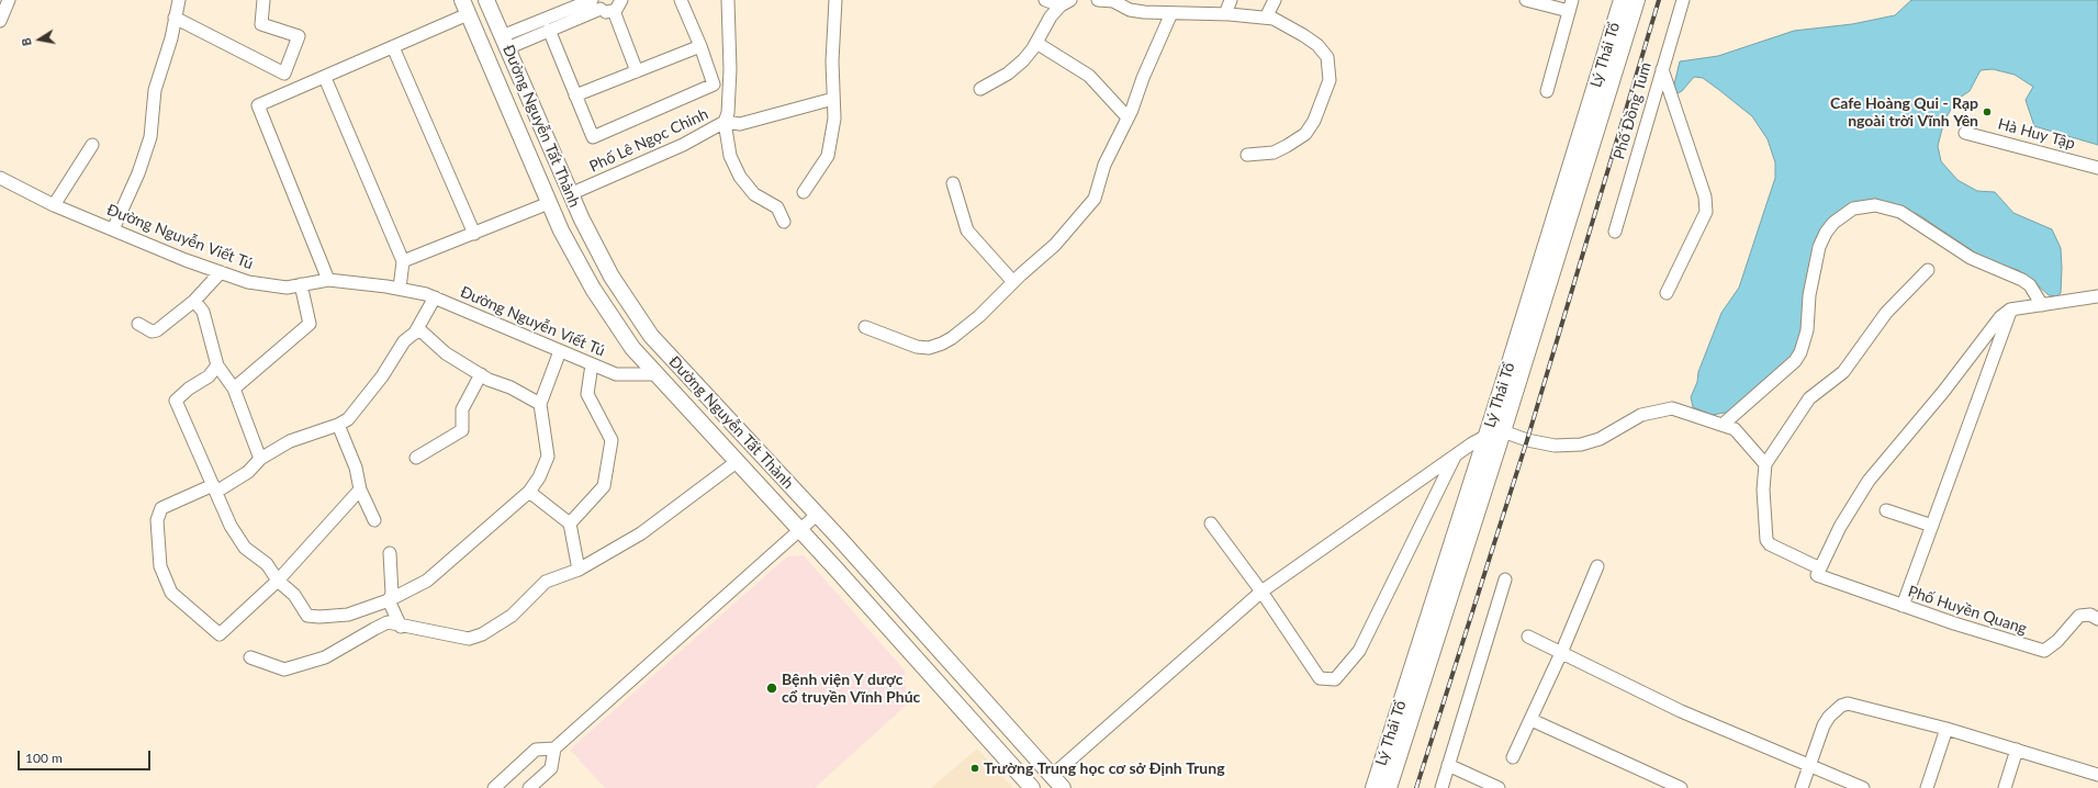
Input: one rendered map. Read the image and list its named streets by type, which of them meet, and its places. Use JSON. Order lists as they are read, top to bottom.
{
  "streets": {
    "main road": ["Lý Thái Tổ", "Đường Nguyễn Tất Thành"],
    "street": [
      "Phố Đồng Tum",
      "Hà Huy Tập",
      "Phố Lê Ngọc Chinh",
      "Đường Nguyễn Viết Tú",
      "Phố Huyền Quang"
    ]
  },
  "crossings": [
    ["Đường Nguyễn Tất Thành", "Phố Lê Ngọc Chinh"],
    ["Đường Nguyễn Tất Thành", "Đường Nguyễn Viết Tú"]
  ],
  "places": ["Cafe Hoàng Qui - Rạp ngoài trời Vĩnh Yên", "Bệnh viện Y dược cổ truyền Vĩnh Phúc", "Trường Trung học cơ sở Định Trung"],
  "scale_bar": "100 m",
  "north": "left"
}
